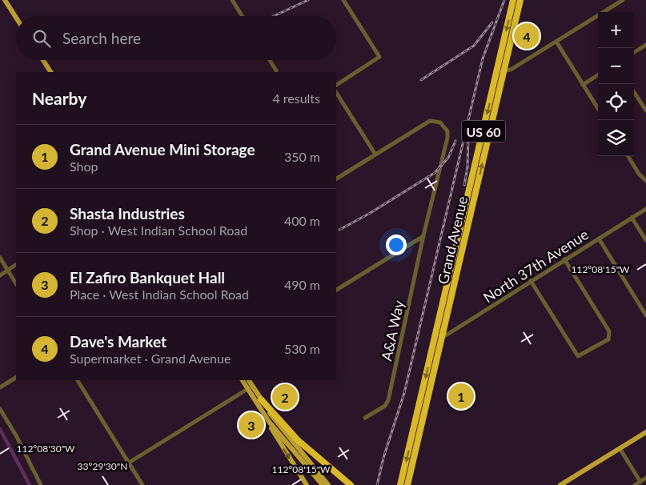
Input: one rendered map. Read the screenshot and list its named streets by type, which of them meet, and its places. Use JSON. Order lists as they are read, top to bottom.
{
  "streets": {
    "highway": ["US 60", "Grand Avenue"],
    "street": ["North 37th Avenue", "A&A Way"]
  },
  "crossings": [
    ["Grand Avenue", "North 37th Avenue"]
  ],
  "page": {
    "map_buttons": ["+", "−"],
    "search": "Search here",
    "pins": [
      "4",
      "1",
      "2",
      "3"
    ],
    "heading": ["Nearby", "4 results"],
    "list": [
      {
        "mark": "1",
        "name": "Grand Avenue Mini Storage",
        "note": "Shop",
        "value": "350 m"
      },
      {
        "mark": "2",
        "name": "Shasta Industries",
        "note": "Shop · West Indian School Road",
        "value": "400 m"
      },
      {
        "mark": "3",
        "name": "El Zafiro Bankquet Hall",
        "note": "Place · West Indian School Road",
        "value": "490 m"
      },
      {
        "mark": "4",
        "name": "Dave's Market",
        "note": "Supermarket · Grand Avenue",
        "value": "530 m"
      }
    ]
  },
  "coordinates": ["112°08'15\"W", "112°08'30\"W", "33°29'30\"N"]
}
